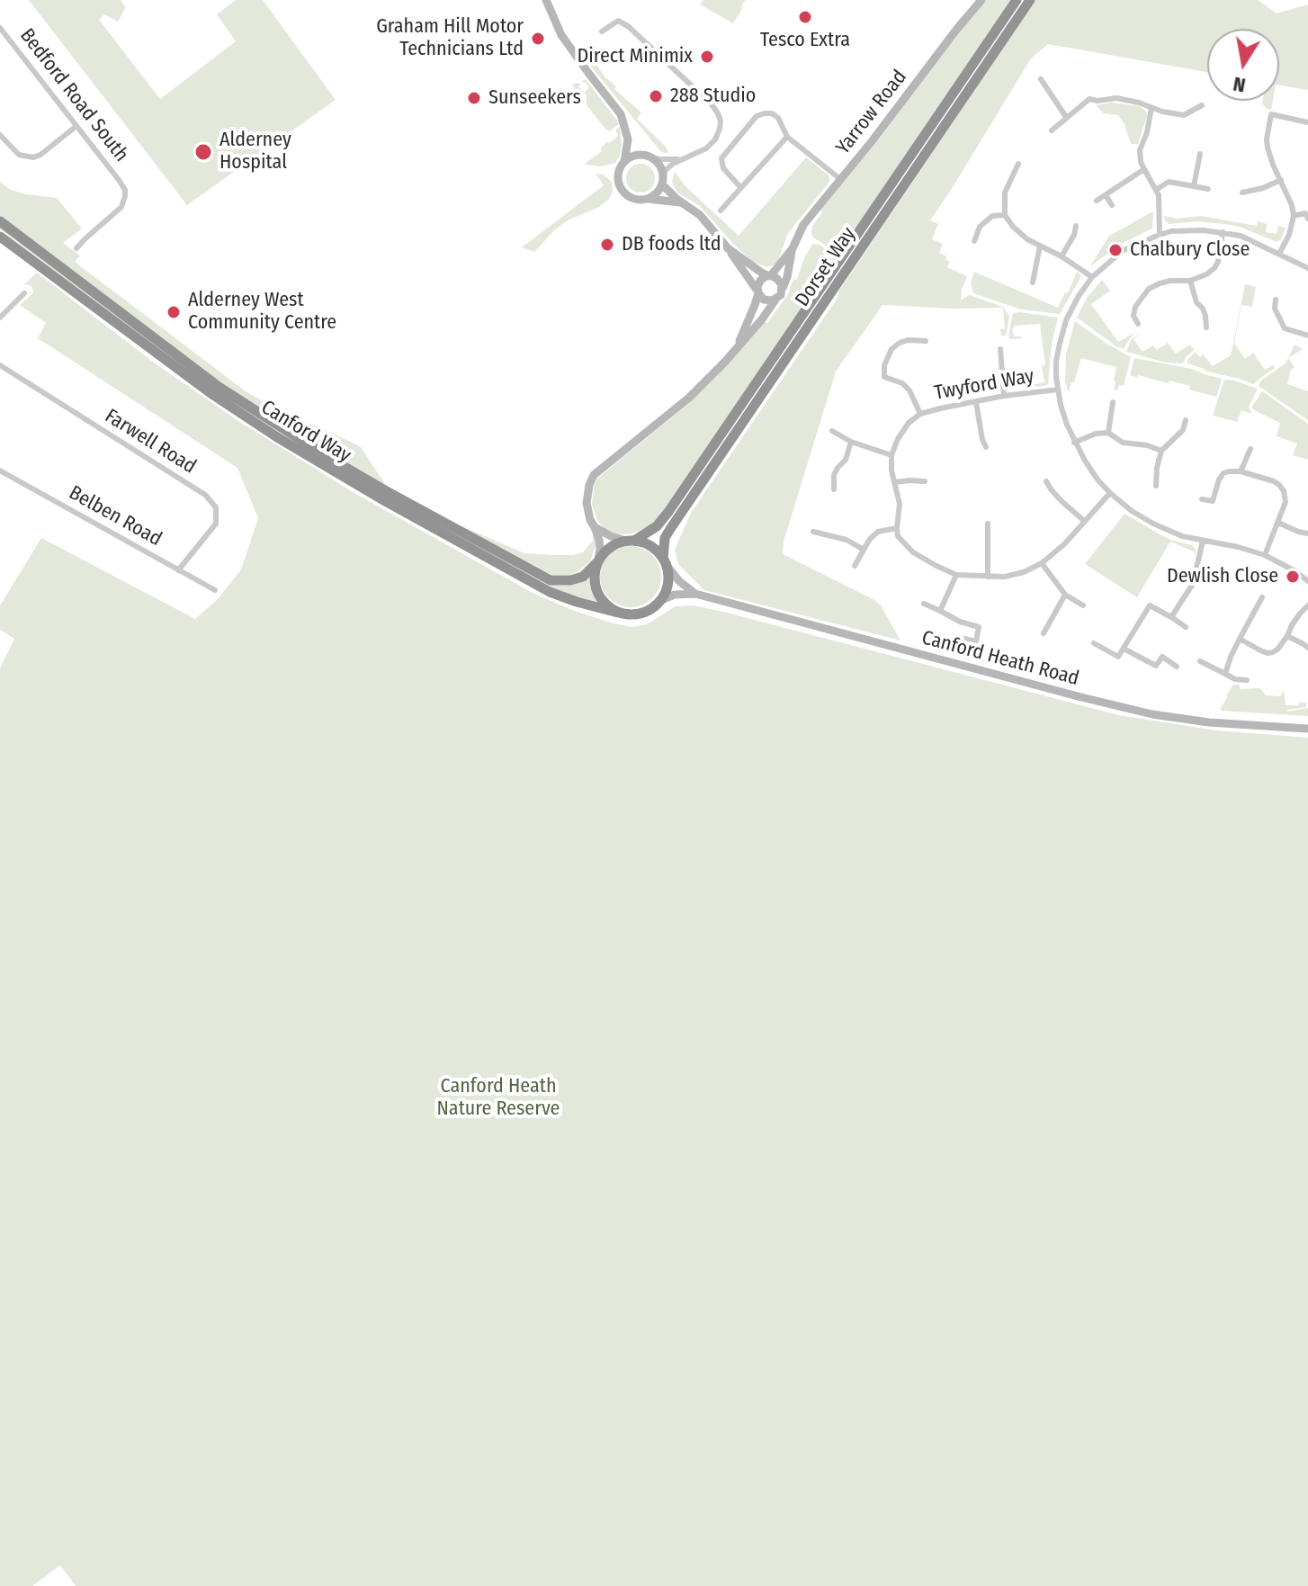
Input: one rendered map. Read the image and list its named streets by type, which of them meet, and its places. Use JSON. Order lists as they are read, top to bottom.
{
  "streets": {
    "highway": ["Dorset Way", "Canford Way"],
    "street": [
      "Bedford Road South",
      "Yarrow Road",
      "Twyford Way",
      "Farwell Road",
      "Belben Road",
      "Canford Heath Road"
    ]
  },
  "crossings": [
    ["Dorset Way", "Canford Way"],
    ["Dorset Way", "Canford Heath Road"],
    ["Canford Way", "Canford Heath Road"],
    ["Farwell Road", "Belben Road"]
  ],
  "parks": ["Canford Heath Nature Reserve"],
  "places": [
    "Tesco Extra",
    "Graham Hill Motor Technicians Ltd",
    "Direct Minimix",
    "288 Studio",
    "Sunseekers",
    "Alderney Hospital",
    "DB foods ltd",
    "Chalbury Close",
    "Alderney West Community Centre",
    "Dewlish Close"
  ],
  "north": "bottom"
}
